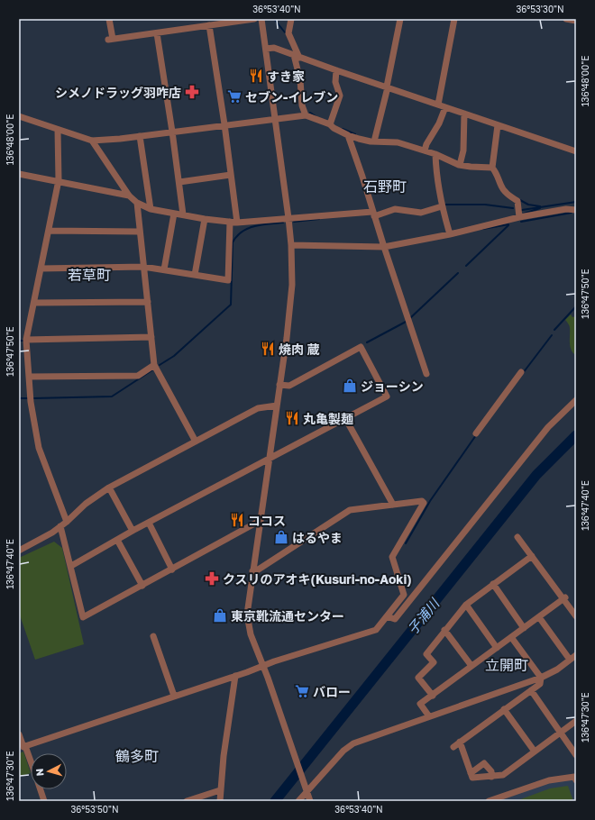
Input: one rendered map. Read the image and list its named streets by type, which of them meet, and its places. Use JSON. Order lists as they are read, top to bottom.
{
  "districts": [
    "石野町",
    "若草町",
    "立開町",
    "鶴多町"
  ],
  "water": ["子浦川"],
  "places": {
    "restaurant": [
      "すき家",
      "焼肉 蔵",
      "丸亀製麺",
      "ココス"
    ],
    "pharmacy": ["シメノドラッグ羽咋店", "クスリのアオキ(Kusuri-no-Aoki)"],
    "supermarket": ["セブン-イレブン", "バロー"],
    "shop": ["ジョーシン", "はるやま", "東京靴流通センター"]
  },
  "north": "left",
  "coordinates": [
    "36°53'40\"N",
    "36°53'30\"N",
    "136°48'00\"E",
    "136°47'50\"E",
    "136°47'40\"E",
    "136°47'30\"E",
    "36°53'50\"N"
  ]
}
